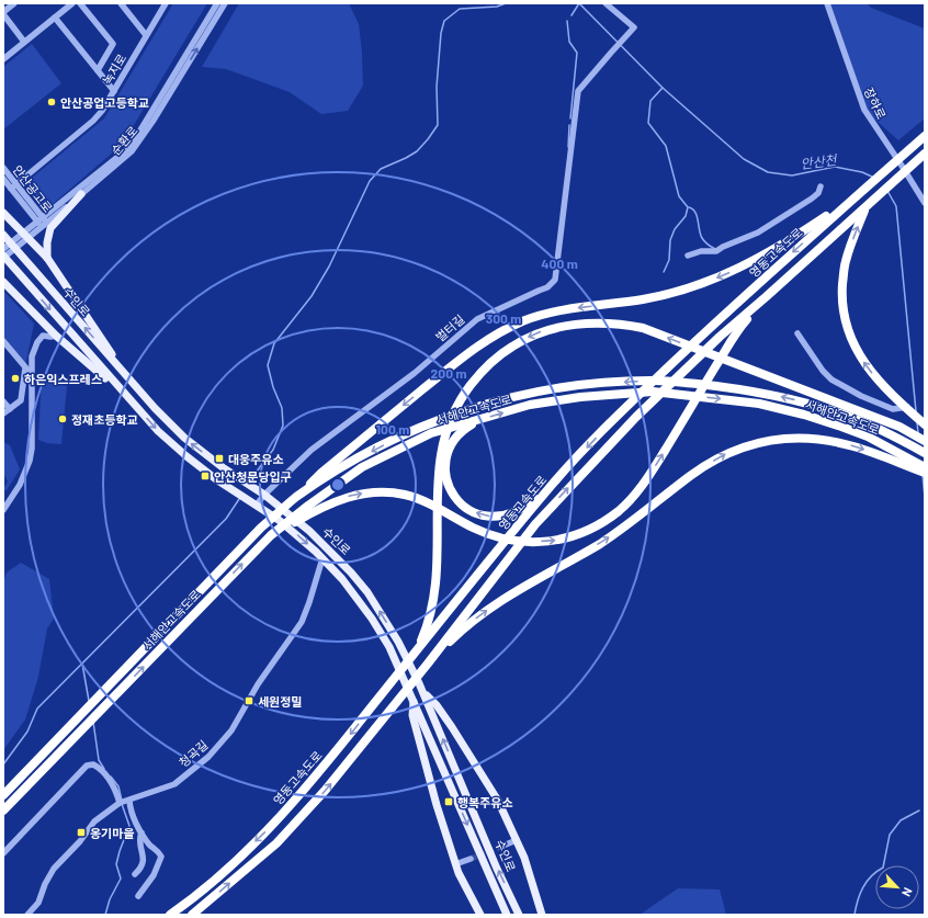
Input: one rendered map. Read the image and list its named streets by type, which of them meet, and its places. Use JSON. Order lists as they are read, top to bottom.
{
  "streets": {
    "highway": ["영동고속도로", "서해안고속도로"],
    "main road": ["수인로"],
    "street": [
      "녹지로",
      "장하로",
      "순환로",
      "안산공고로",
      "벌터길",
      "청곡길"
    ]
  },
  "crossings": [
    ["녹지로", "안산공고로"],
    ["순환로", "안산공고로"],
    ["순환로", "수인로"],
    ["수인로", "벌터길"],
    ["수인로", "청곡길"]
  ],
  "water": ["안산천"],
  "places": {
    "other": ["안산공업고등학교", "하은익스프레스", "정재초등학교"],
    "transit": [
      "대웅주유소",
      "안산청문당입구",
      "세원정밀",
      "행복주유소",
      "옹기마을"
    ]
  },
  "north": "bottom right",
  "rings": [
    "400 m",
    "300 m",
    "200 m",
    "100 m"
  ]
}
